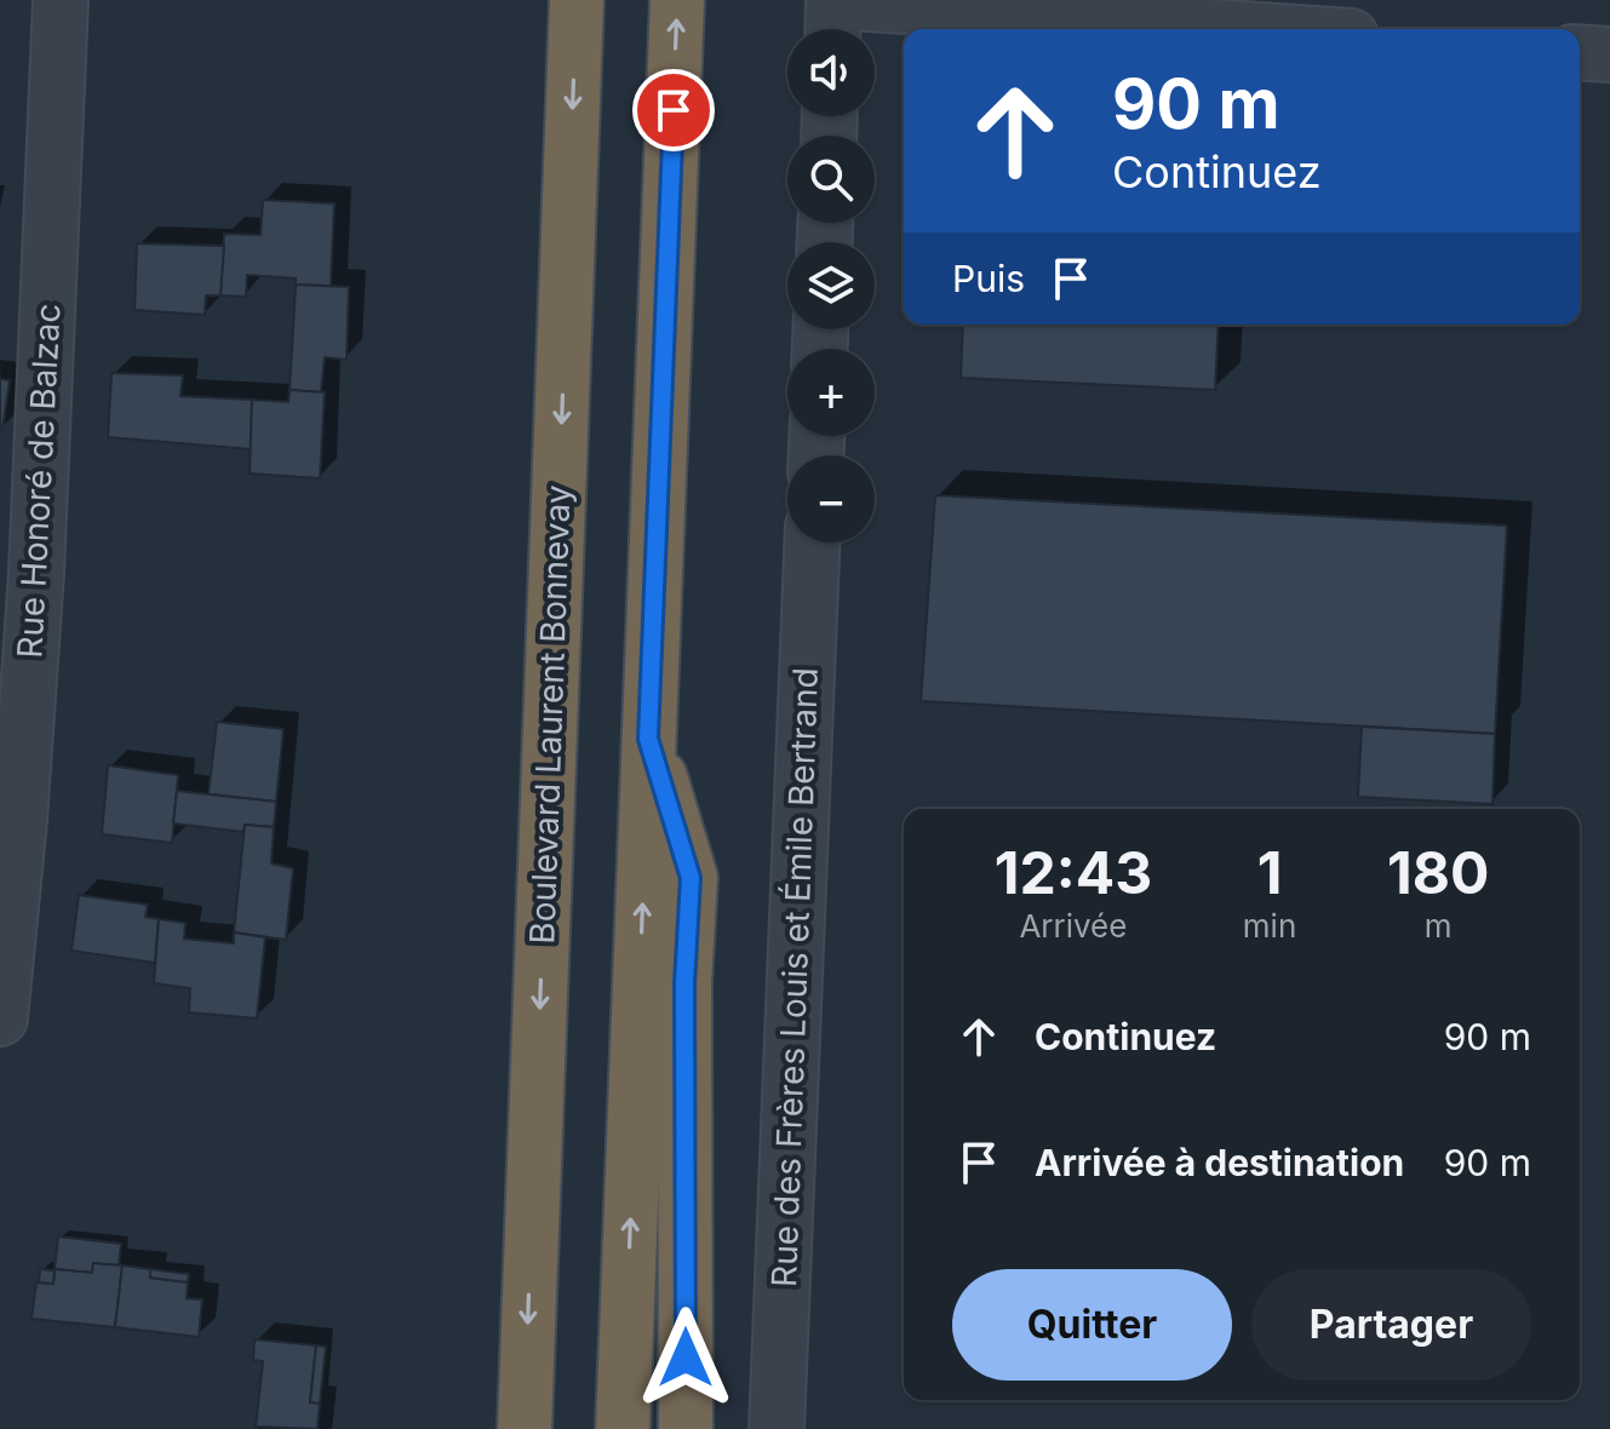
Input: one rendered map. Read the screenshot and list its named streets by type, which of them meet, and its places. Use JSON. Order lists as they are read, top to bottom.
{
  "streets": {
    "highway": ["Boulevard Laurent Bonnevay"],
    "street": ["Rue Honoré de Balzac", "Rue des Frères Louis et Émile Bertrand"]
  },
  "page": {
    "map_buttons": ["+", "−"],
    "turn": ["90 m", "Continuez"],
    "then": "Puis",
    "eta": [
      "12:43",
      "Arrivée",
      "1",
      "min",
      "180",
      "m"
    ],
    "list": [
      {
        "name": "Continuez",
        "value": "90 m"
      },
      {
        "name": "Arrivée à destination",
        "value": "90 m"
      }
    ],
    "buttons": ["Quitter", "Partager"]
  }
}
